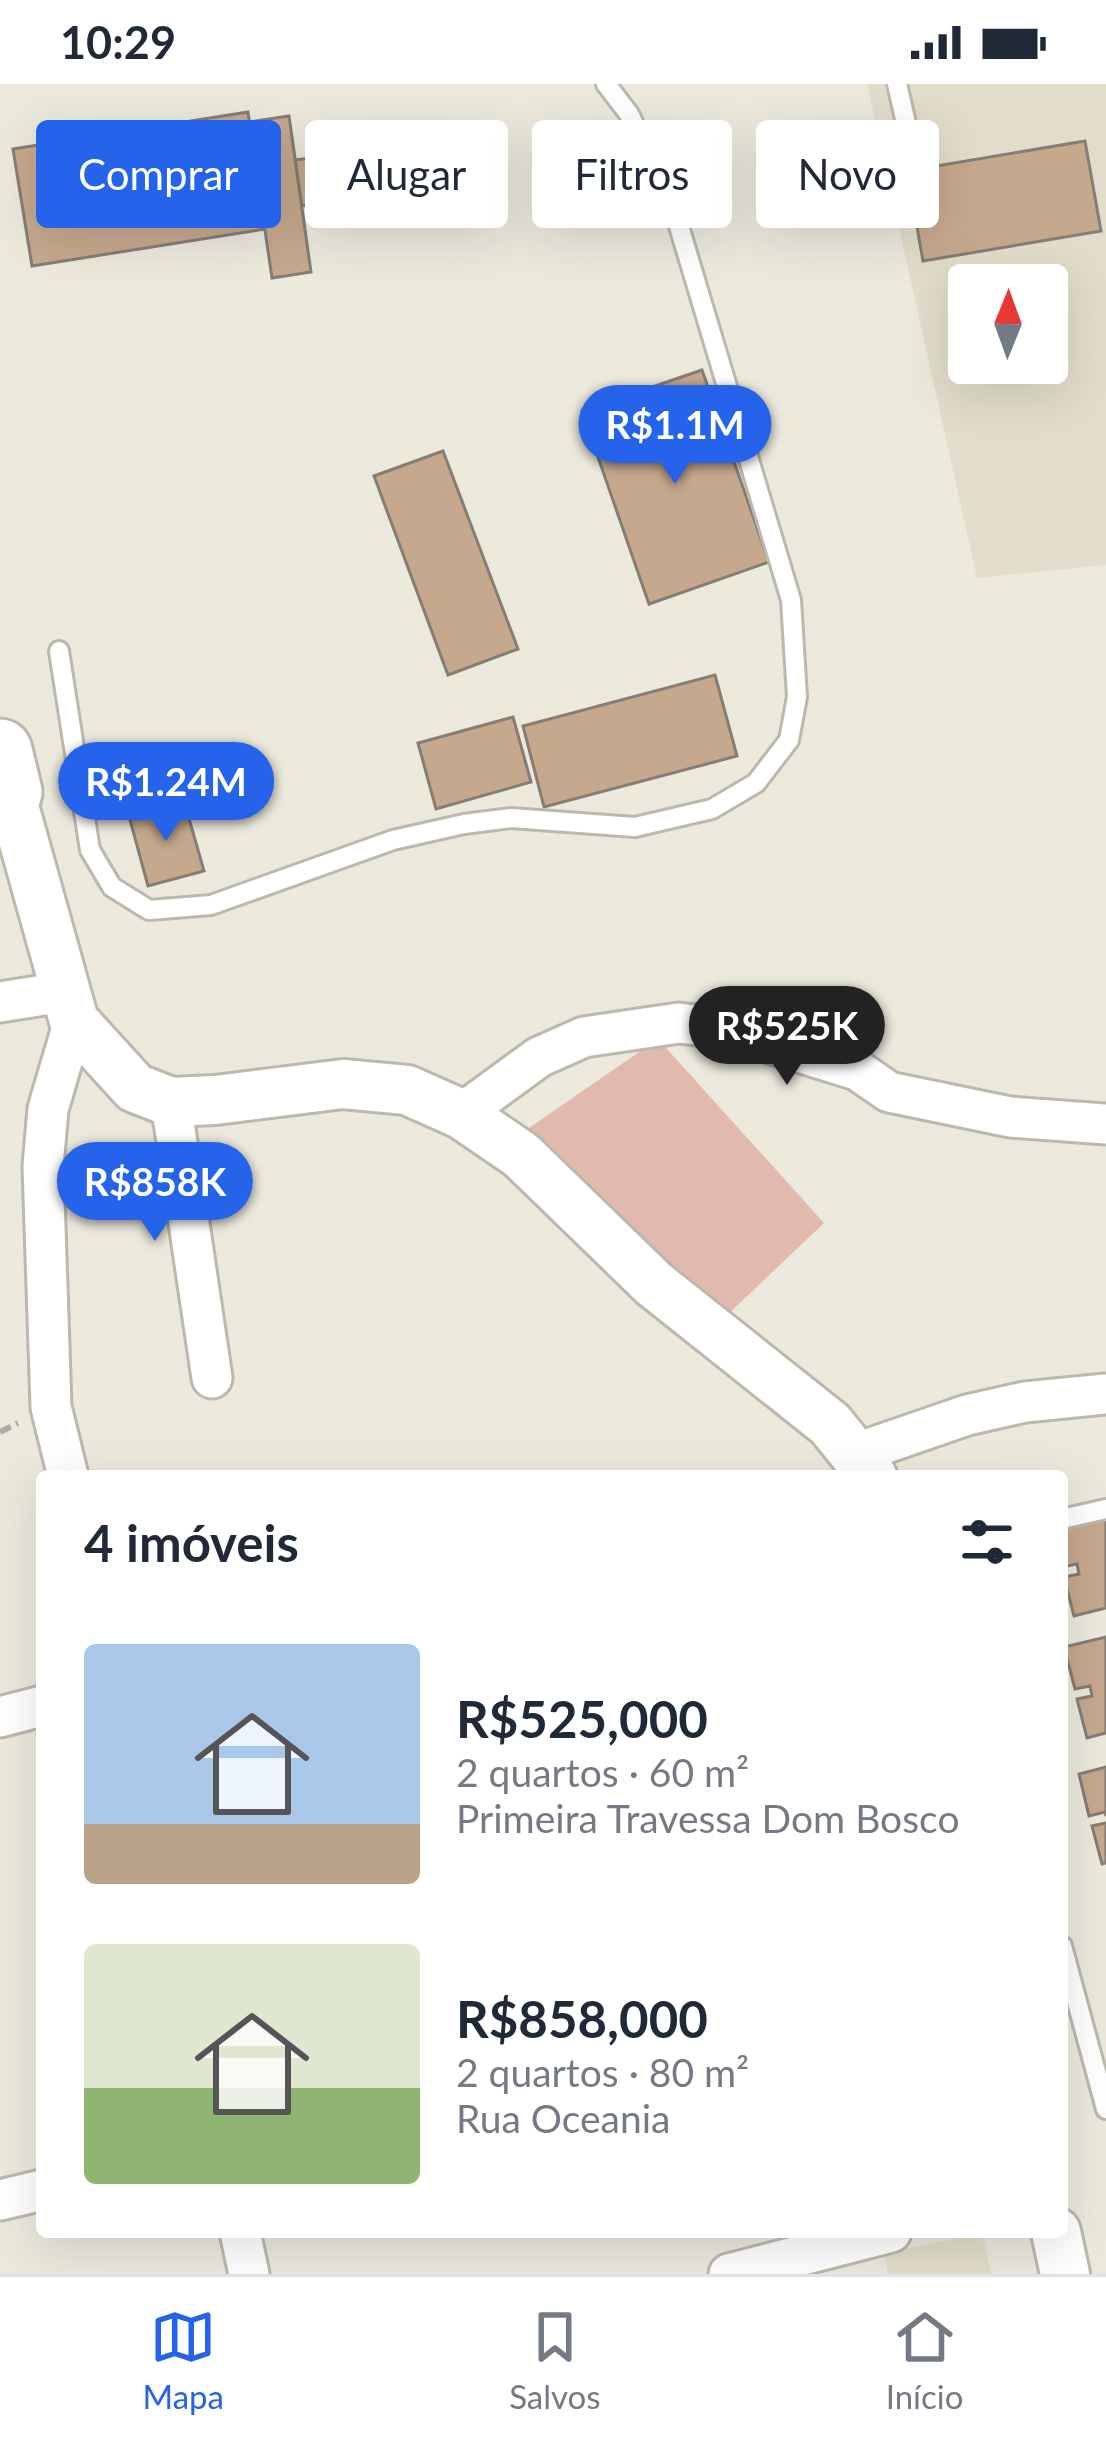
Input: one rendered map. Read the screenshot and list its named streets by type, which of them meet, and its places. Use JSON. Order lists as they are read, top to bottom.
{
  "north": "top",
  "page": {
    "status": "10:29",
    "chip": [
      "Comprar",
      "Alugar",
      "Filtros",
      "Novo"
    ],
    "price": [
      "R$1.1M",
      "R$1.24M",
      "R$525K",
      "R$858K"
    ],
    "heading": "4 imóveis",
    "list": [
      {
        "name": "R$525,000",
        "note": "2 quartos · 60 m² · Primeira Travessa Dom Bosco"
      },
      {
        "name": "R$858,000",
        "note": "2 quartos · 80 m² · Rua Oceania"
      }
    ],
    "tabs": ["Mapa", "Salvos", "Início"]
  }
}
